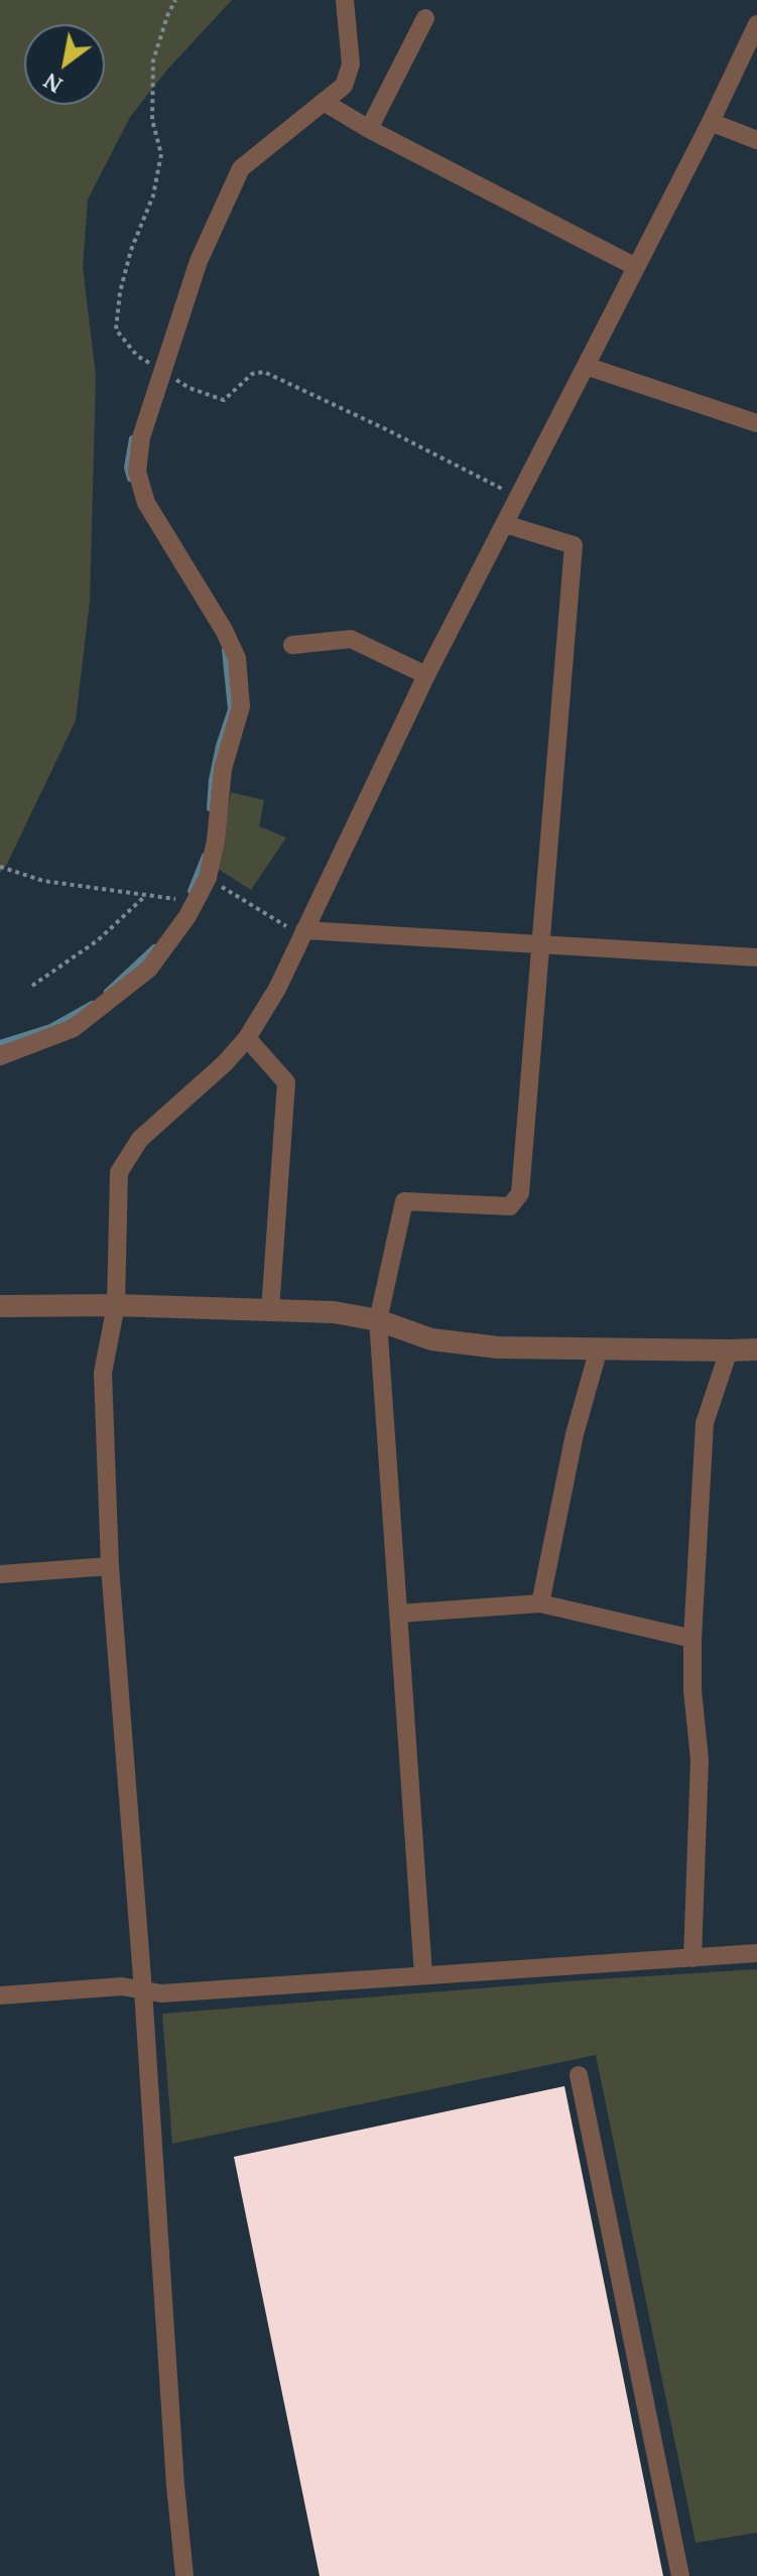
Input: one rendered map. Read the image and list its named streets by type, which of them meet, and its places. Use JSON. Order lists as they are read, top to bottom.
{
  "north": "bottom left"
}
